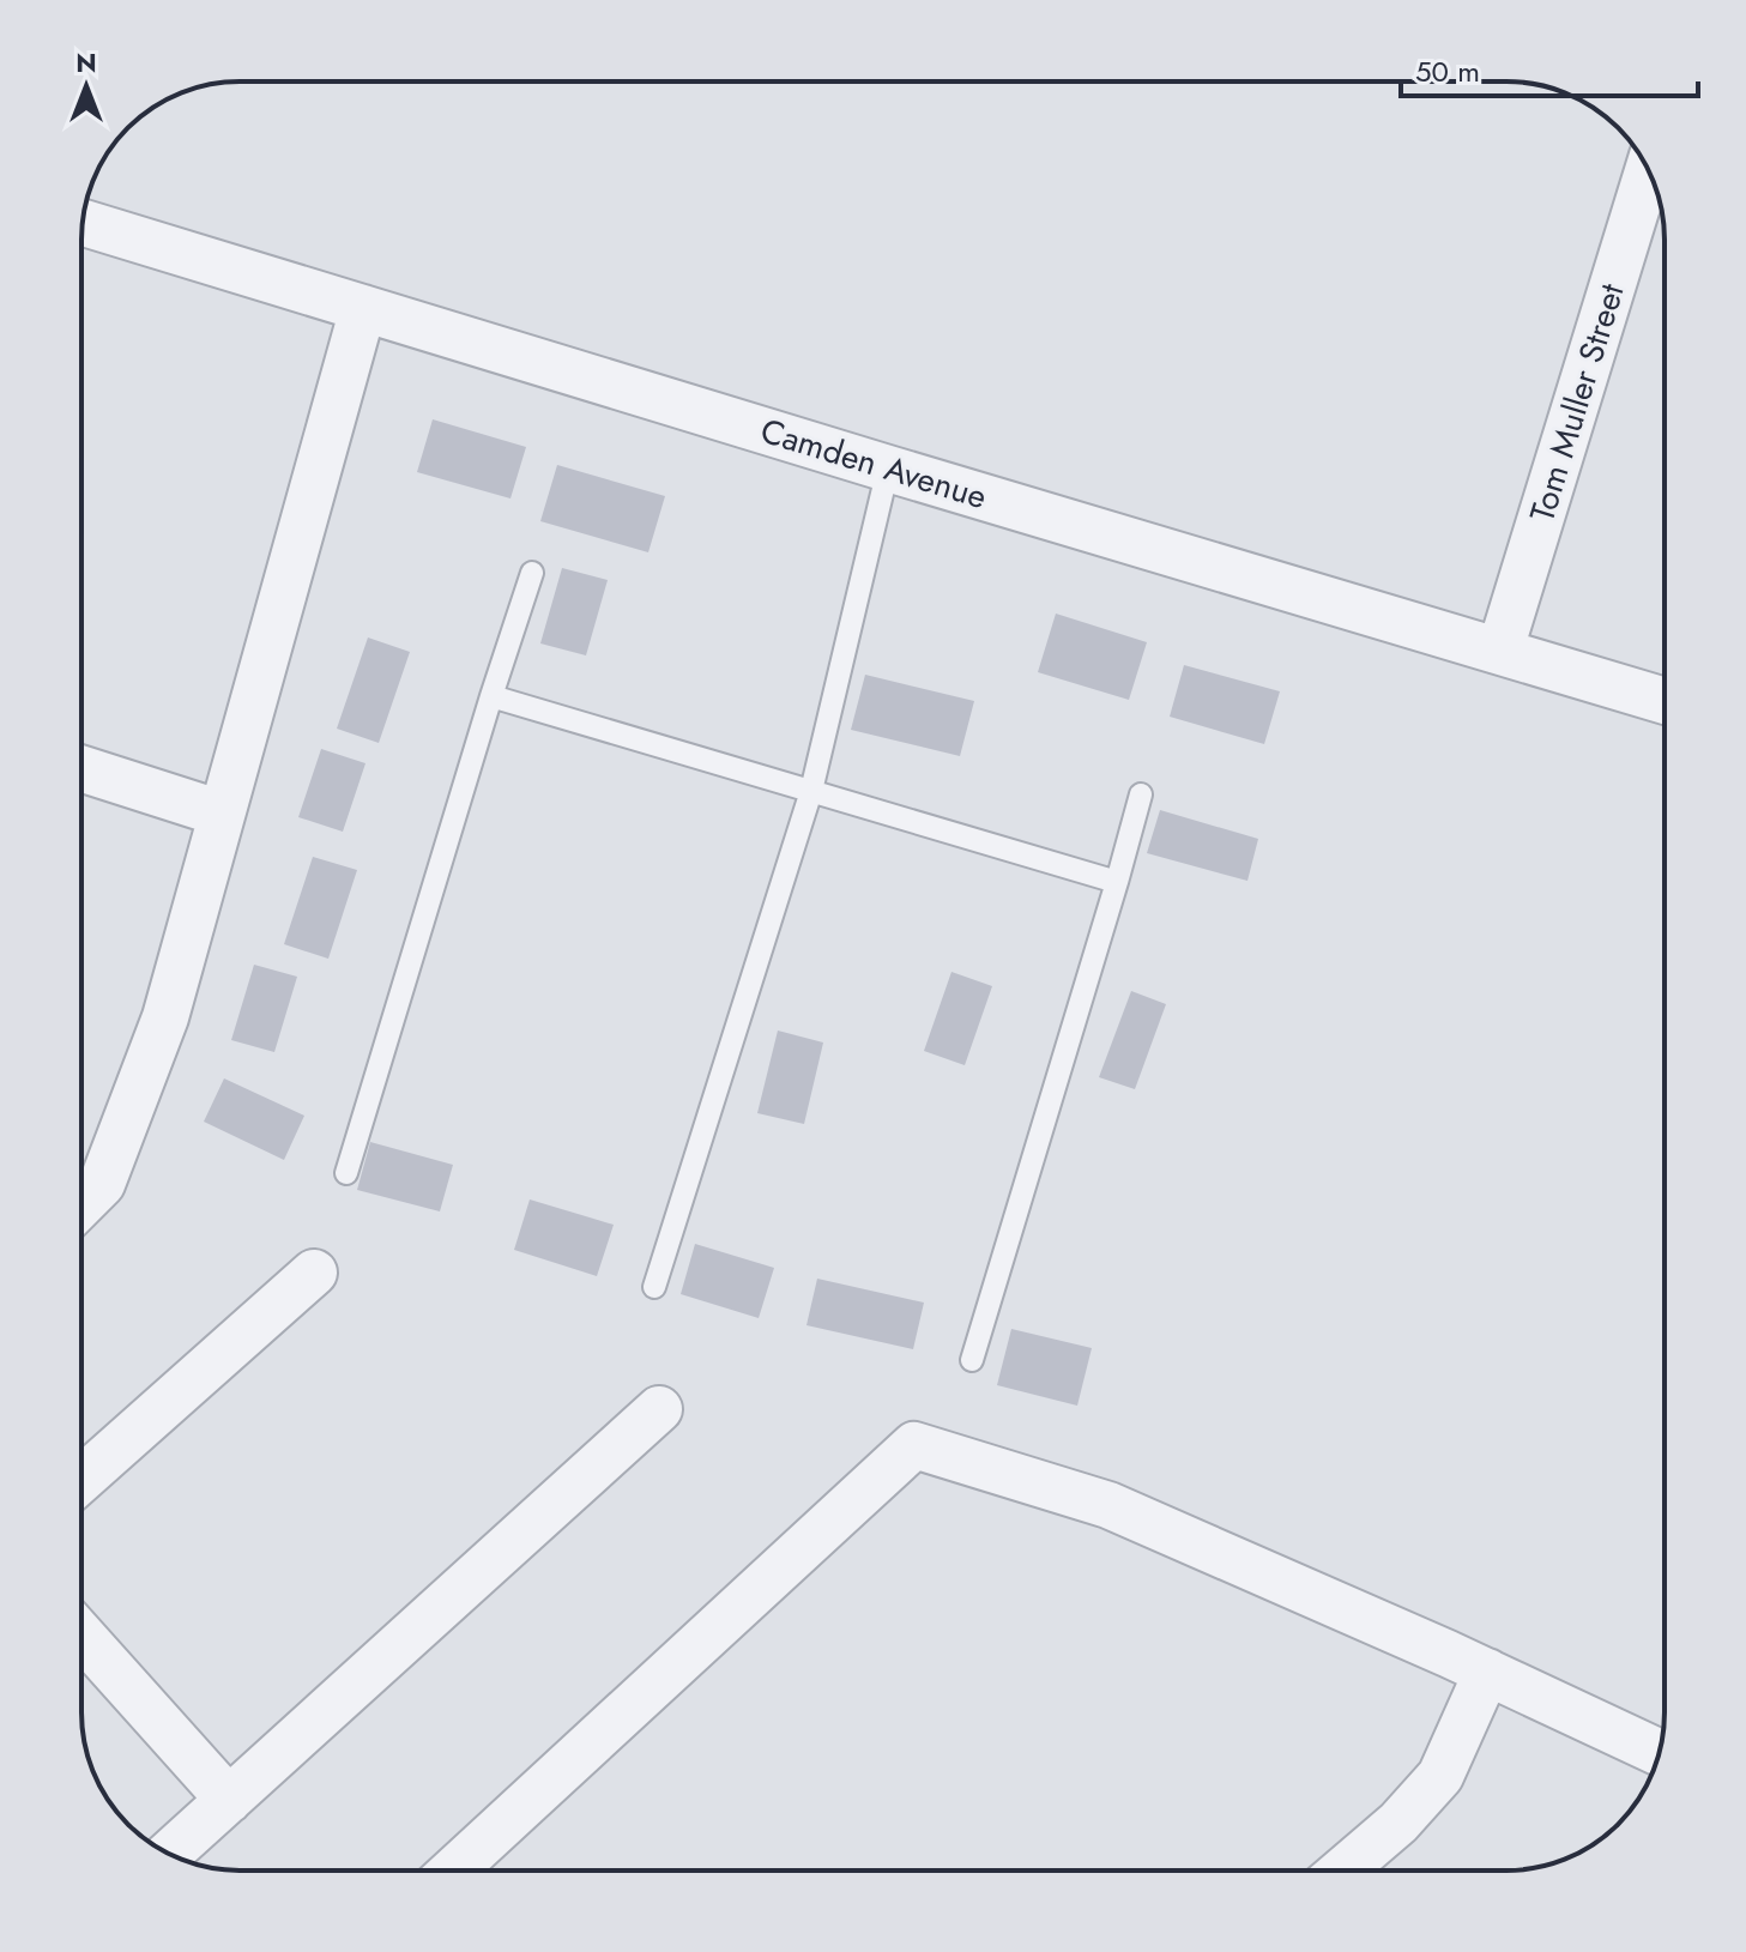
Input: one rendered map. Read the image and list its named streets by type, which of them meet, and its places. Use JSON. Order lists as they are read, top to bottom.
{
  "streets": {
    "street": ["Tom Muller Street", "Camden Avenue"]
  },
  "crossings": [
    ["Tom Muller Street", "Camden Avenue"]
  ],
  "scale_bar": "50 m",
  "north": "top"
}
